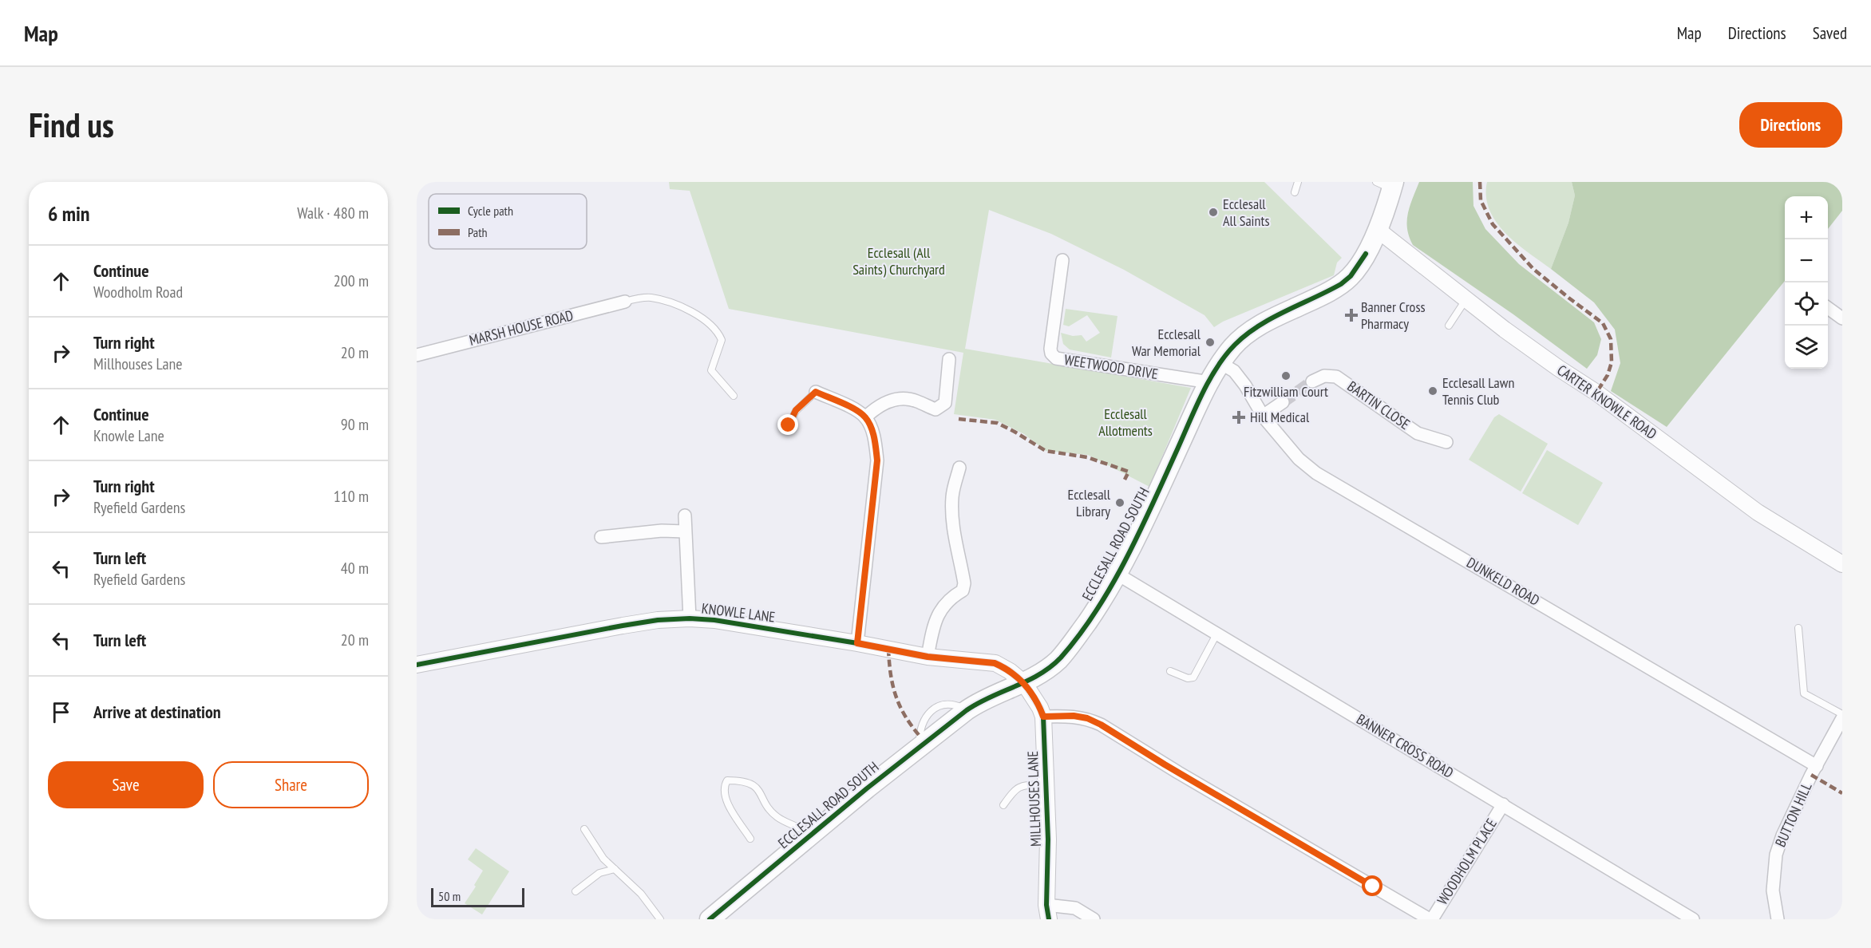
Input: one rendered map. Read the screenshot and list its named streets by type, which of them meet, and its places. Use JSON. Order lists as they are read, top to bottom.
{
  "streets": {
    "main road": ["ECCLESALL ROAD SOUTH"],
    "street": [
      "MARSH HOUSE ROAD",
      "WEETWOOD DRIVE",
      "CARTER KNOWLE ROAD",
      "BARTIN CLOSE",
      "DUNKELD ROAD",
      "KNOWLE LANE",
      "BANNER CROSS ROAD",
      "MILLHOUSES LANE",
      "BUTTON HILL",
      "WOODHOLM PLACE"
    ]
  },
  "crossings": [
    ["WEETWOOD DRIVE", "ECCLESALL ROAD SOUTH"],
    ["CARTER KNOWLE ROAD", "ECCLESALL ROAD SOUTH"],
    ["ECCLESALL ROAD SOUTH", "DUNKELD ROAD"],
    ["ECCLESALL ROAD SOUTH", "KNOWLE LANE"],
    ["ECCLESALL ROAD SOUTH", "BANNER CROSS ROAD"],
    ["ECCLESALL ROAD SOUTH", "MILLHOUSES LANE"],
    ["DUNKELD ROAD", "BUTTON HILL"],
    ["KNOWLE LANE", "MILLHOUSES LANE"],
    ["BANNER CROSS ROAD", "WOODHOLM PLACE"]
  ],
  "parks": ["Ecclesall (All Saints) Churchyard", "Ecclesall Allotments"],
  "places": {
    "other": [
      "Ecclesall All Saints",
      "Ecclesall War Memorial",
      "Fitzwilliam Court",
      "Ecclesall Lawn Tennis Club",
      "Ecclesall Library"
    ],
    "health": ["Banner Cross Pharmacy", "Hill Medical"]
  },
  "legend": ["Cycle path", "Path"],
  "scale_bar": "50 m",
  "page": {
    "header": "Map",
    "nav": ["Map", "Directions", "Saved"],
    "buttons": [
      "Directions",
      ["Save", "Share"]
    ],
    "title": "Find us",
    "heading": ["6 min", "Walk · 480 m"],
    "map_buttons": ["+", "−"],
    "list": [
      ["Continue", "Woodholm Road", "200 m"],
      ["Turn right", "Millhouses Lane", "20 m"],
      ["Continue", "Knowle Lane", "90 m"],
      ["Turn right", "Ryefield Gardens", "110 m"],
      ["Turn left", "Ryefield Gardens", "40 m"],
      ["Turn left", "20 m"],
      "Arrive at destination"
    ],
    "scale": "50 m"
  }
}
